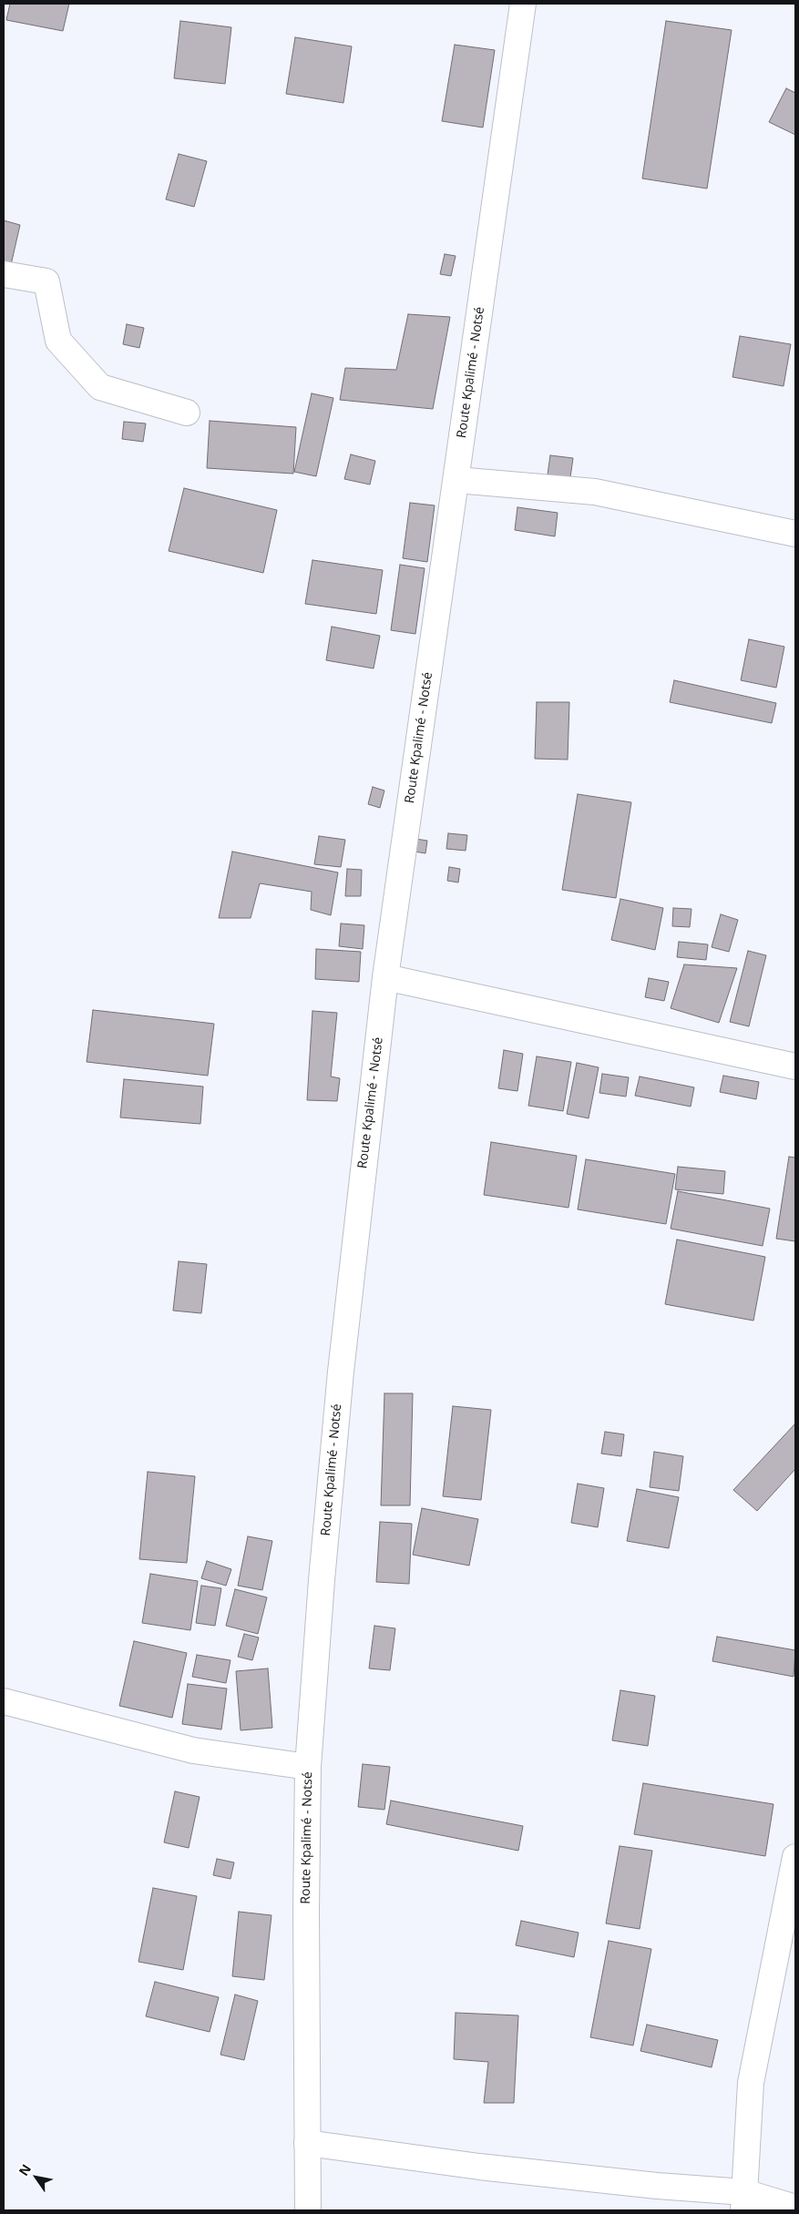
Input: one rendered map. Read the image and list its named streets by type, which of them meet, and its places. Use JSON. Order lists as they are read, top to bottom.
{
  "streets": {
    "main road": ["Route Kpalimé - Notsé"]
  },
  "north": "top left"
}
